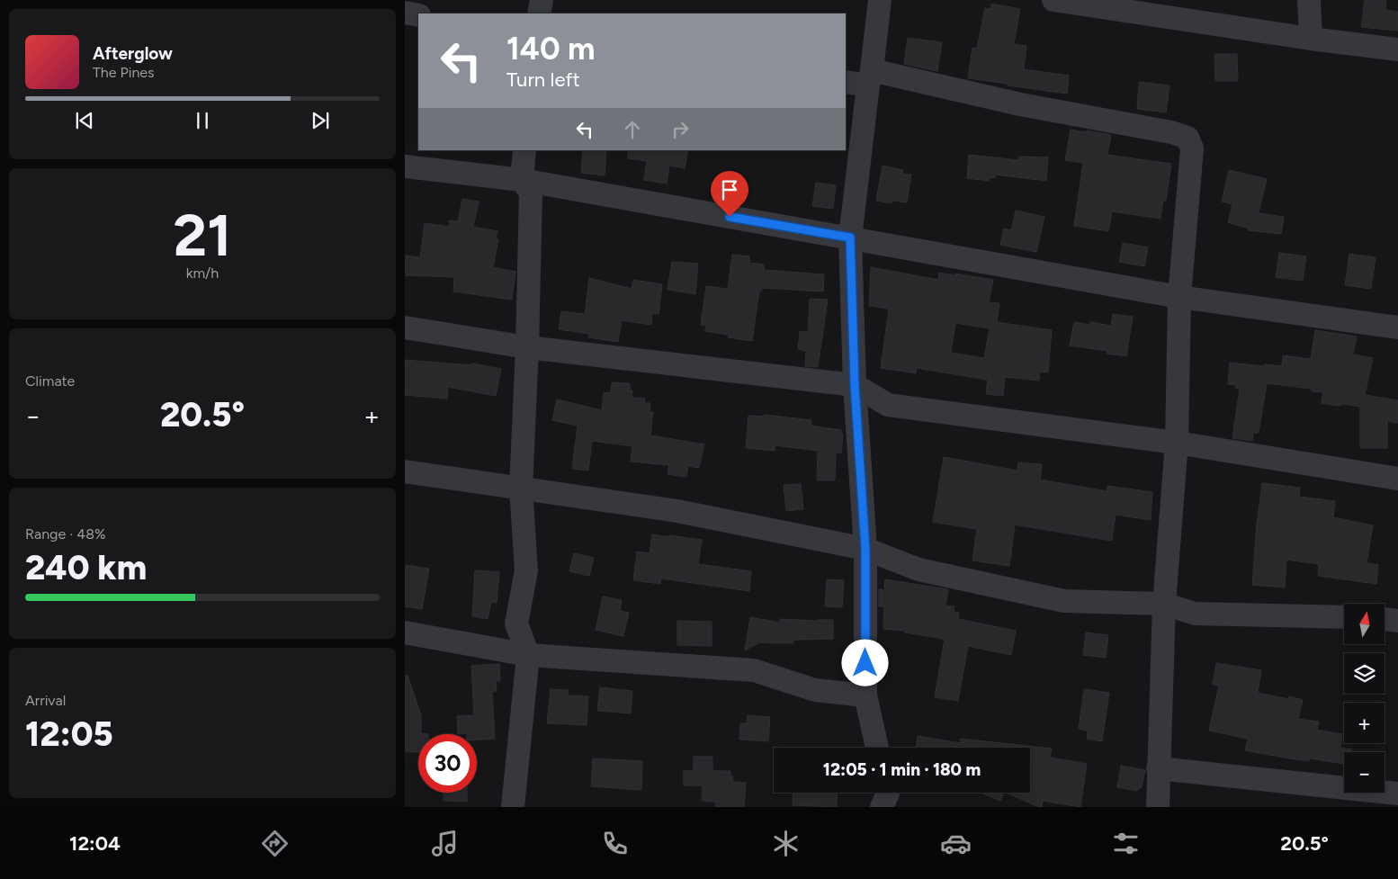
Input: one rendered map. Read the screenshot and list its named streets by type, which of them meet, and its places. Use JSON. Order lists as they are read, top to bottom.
{
  "north": "top",
  "page": {
    "turn": ["140 m", "Turn left"],
    "song": ["Afterglow", "The Pines"],
    "tile": [
      ["21", "km/h"],
      "Climate",
      ["Range · 48%", "240 km"],
      ["Arrival", "12:05"]
    ],
    "heat": ["−", "20.5°", "+"],
    "map_buttons": ["+", "−"],
    "limit": "30",
    "trip": "12:05 · 1 min · 180 m",
    "tabs": ["12:04", "20.5°"]
  }
}
